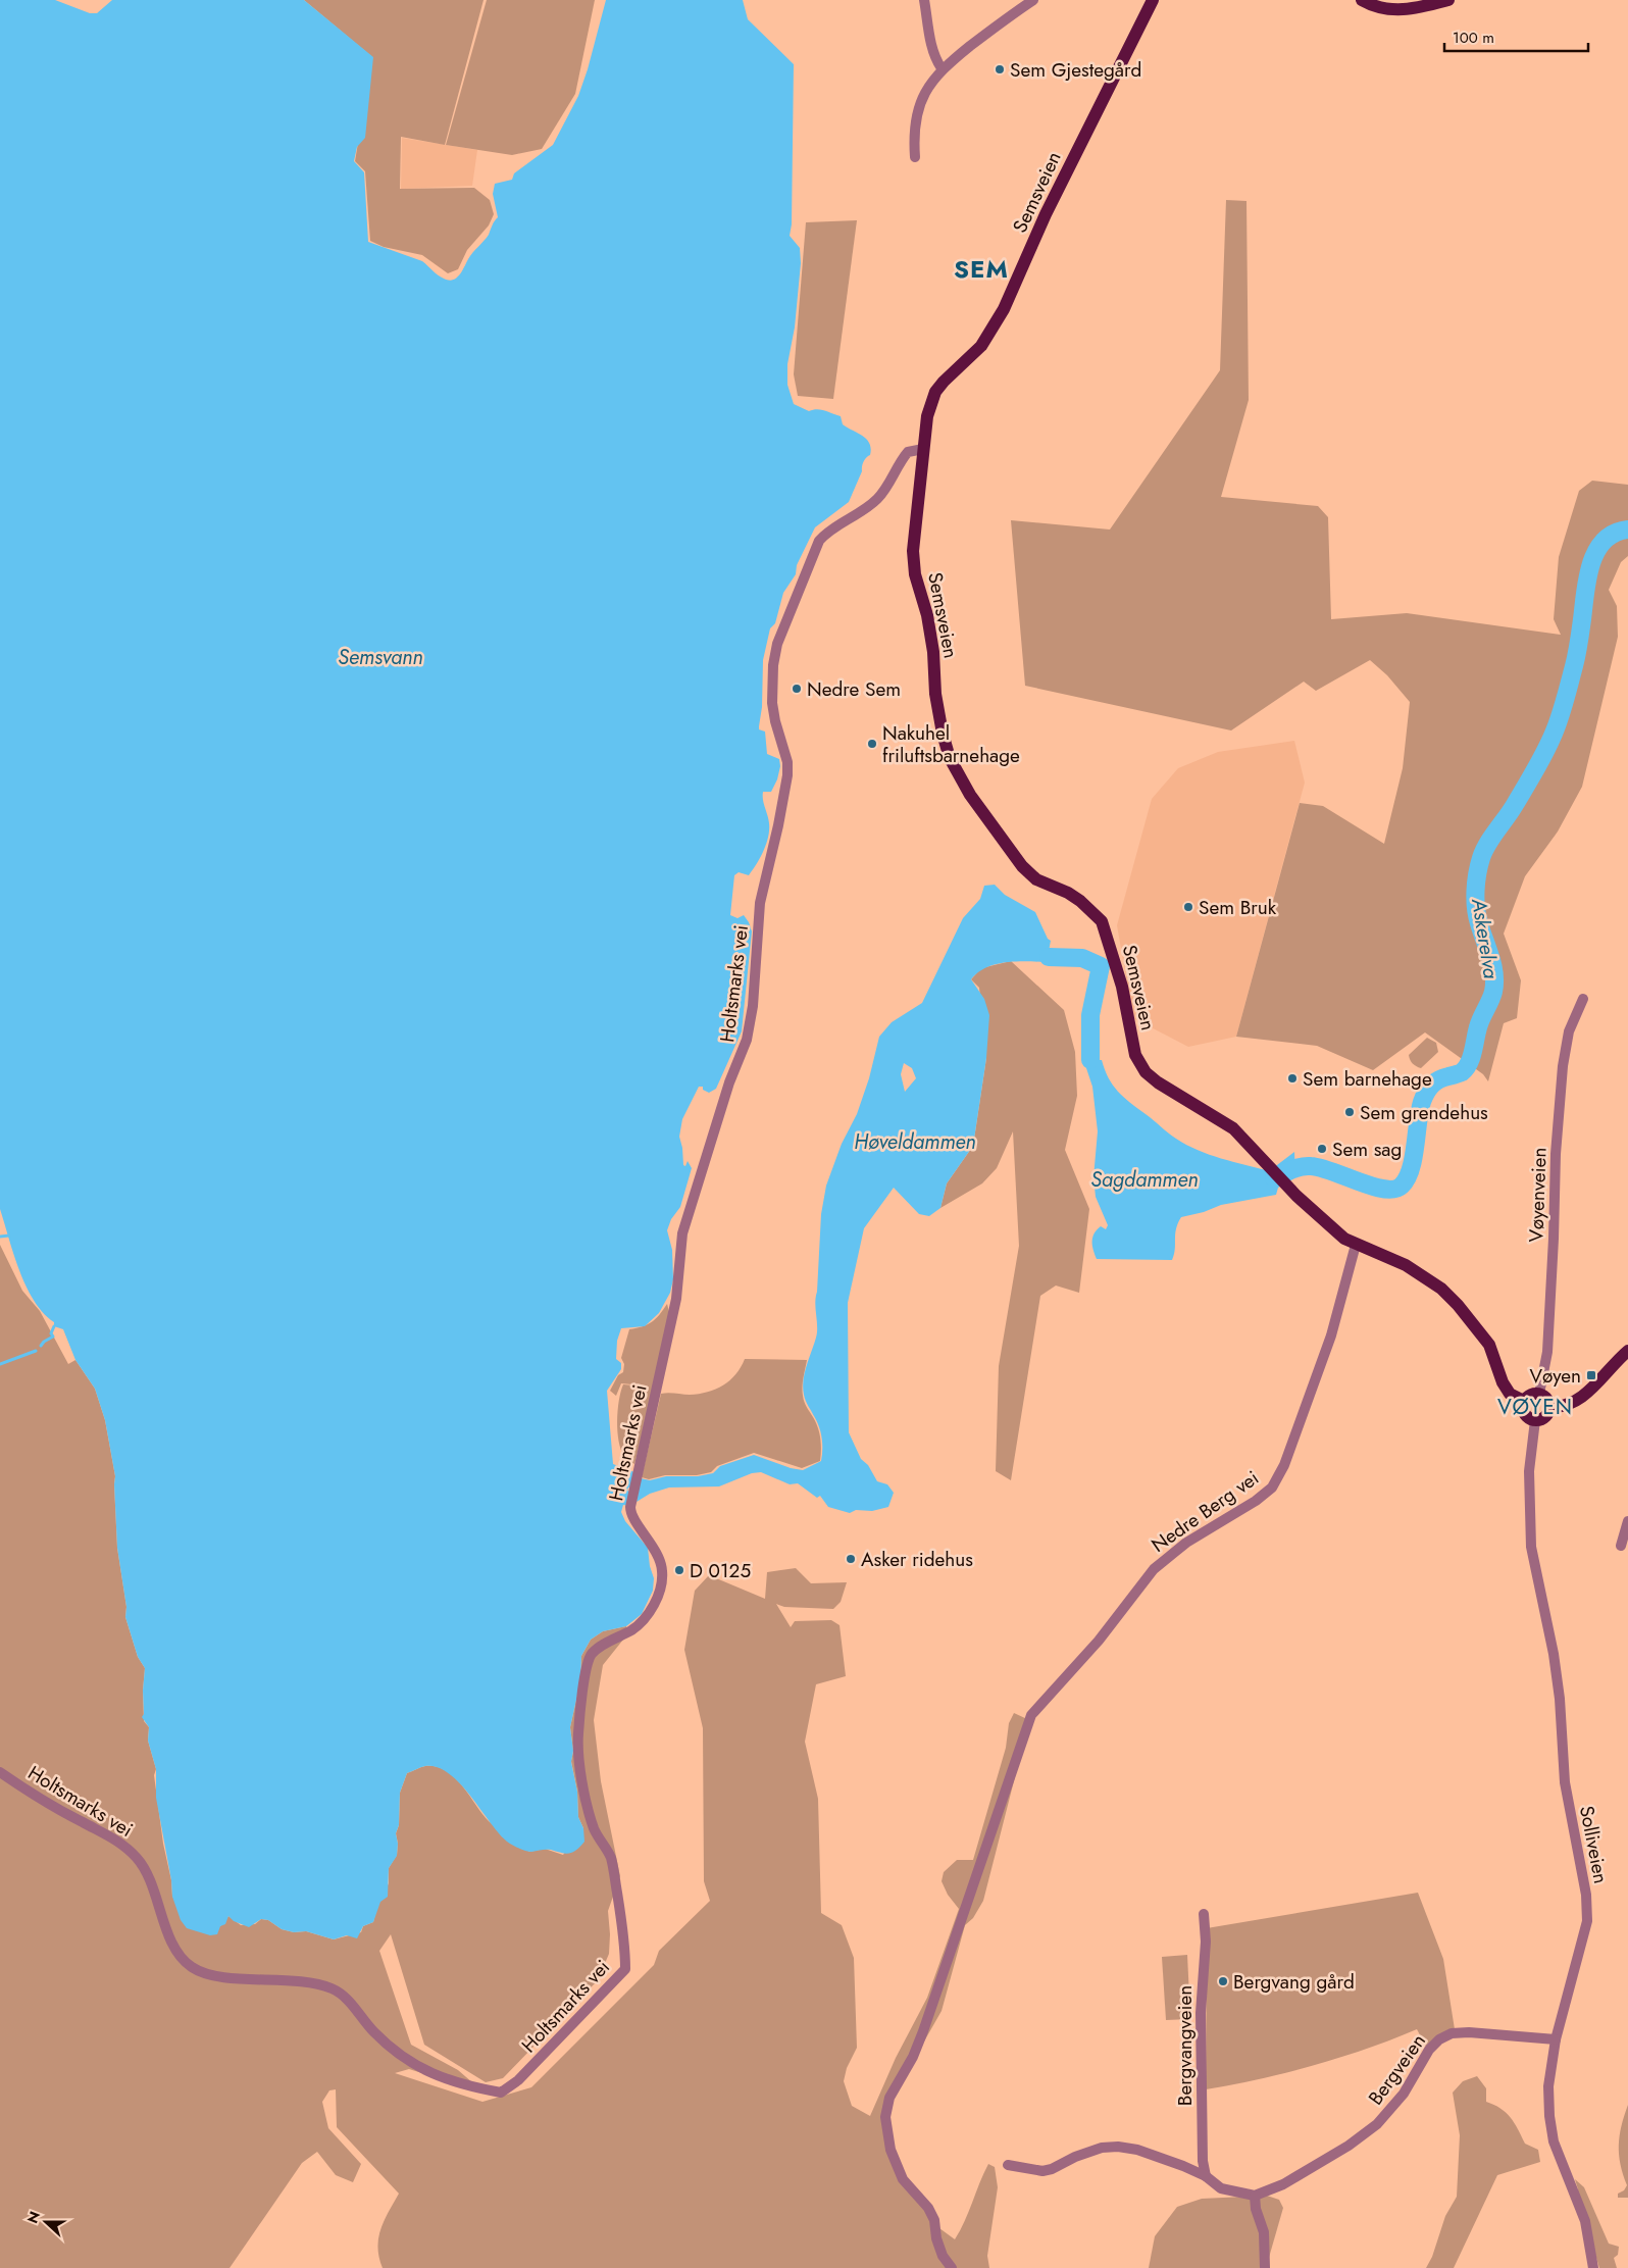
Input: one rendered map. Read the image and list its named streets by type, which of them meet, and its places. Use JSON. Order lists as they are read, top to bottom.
{
  "streets": {
    "main road": ["Semsveien"],
    "street": [
      "Holtsmarks vei",
      "Vøyenveien",
      "Nedre Berg vei",
      "Solliveien",
      "Bergvangveien",
      "Bergveien"
    ]
  },
  "crossings": [
    ["Semsveien", "Holtsmarks vei"],
    ["Semsveien", "Nedre Berg vei"],
    ["Vøyenveien", "Solliveien"],
    ["Solliveien", "Bergveien"]
  ],
  "districts": ["SEM", "VØYEN"],
  "water": [
    "Semsvann",
    "Askerelva",
    "Høveldammen",
    "Sagdammen"
  ],
  "places": {
    "other": [
      "Sem Gjestegård",
      "Nedre Sem",
      "Nakuhel friluftsbarnehage",
      "Sem Bruk",
      "Sem barnehage",
      "Sem grendehus",
      "Sem sag",
      "Asker ridehus",
      "D 0125",
      "Bergvang gård"
    ],
    "transit": ["Vøyen"]
  },
  "scale_bar": "100 m",
  "north": "left"
}
